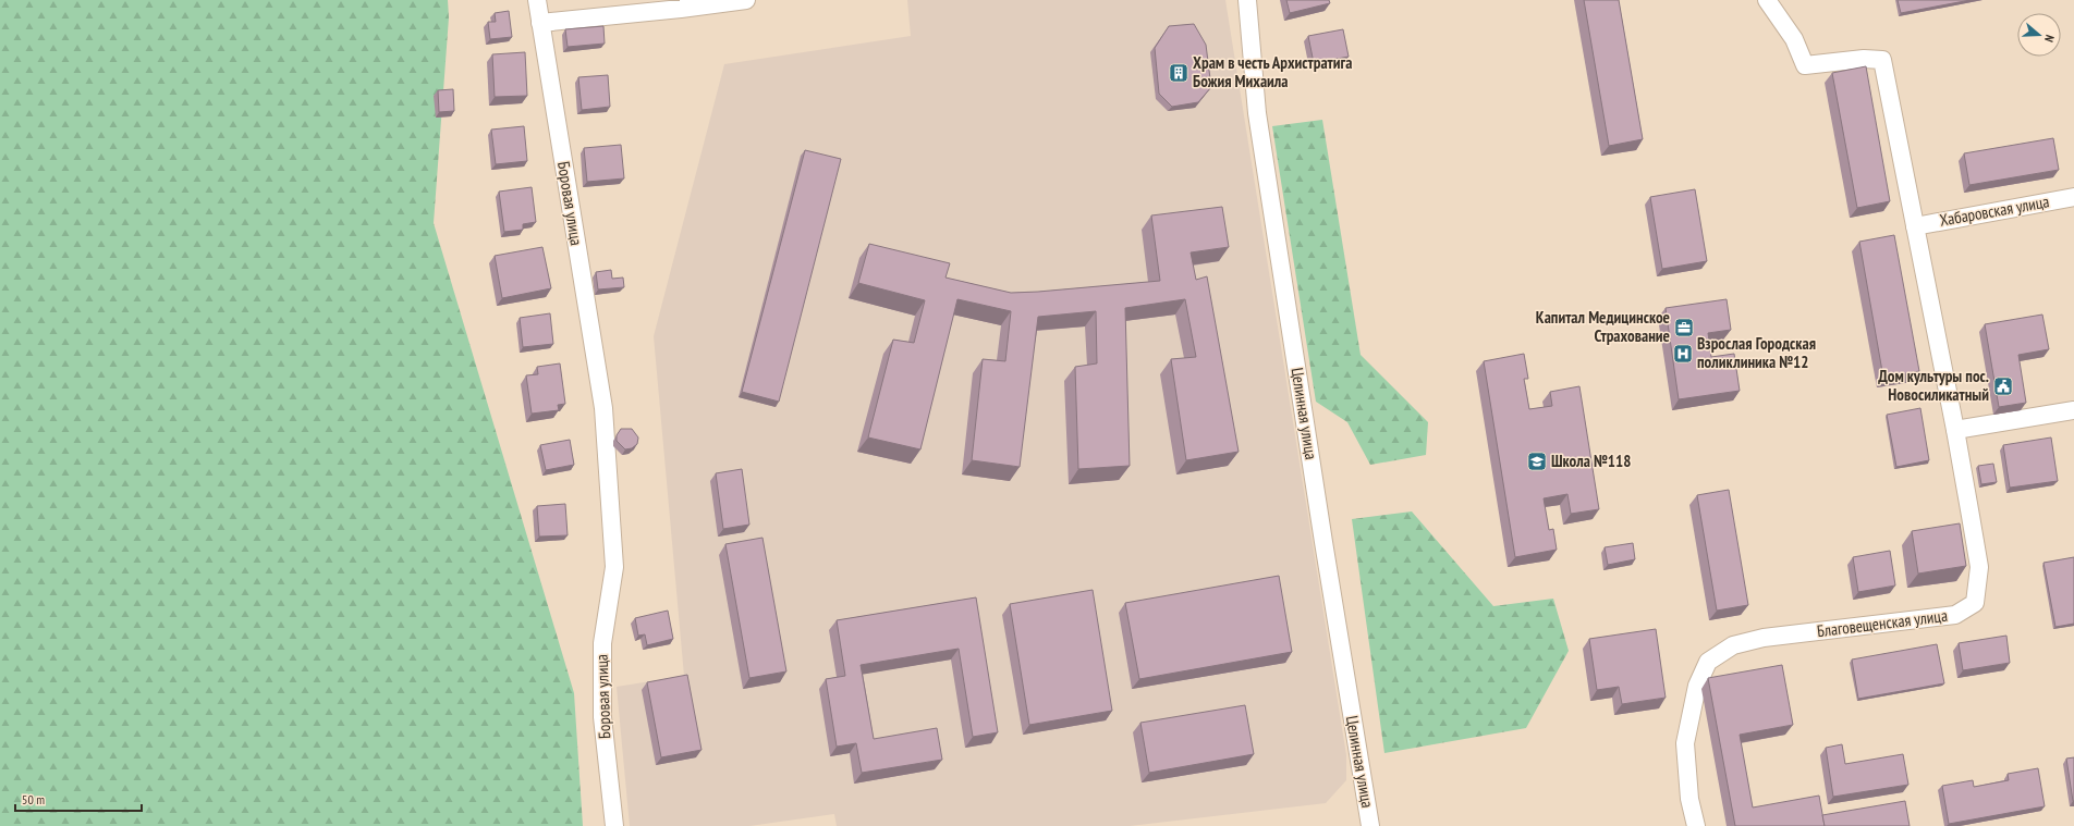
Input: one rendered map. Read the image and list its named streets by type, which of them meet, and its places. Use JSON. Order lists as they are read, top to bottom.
{
  "streets": {
    "street": [
      "Боровая улица",
      "Хабаровская улица",
      "Целинная улица",
      "Благовещенская улица"
    ]
  },
  "crossings": [
    ["Хабаровская улица", "Благовещенская улица"]
  ],
  "places": {
    "building": ["Храм в честь Архистратига Божия Михаила"],
    "office": ["Капитал Медицинское Страхование"],
    "hospital": ["Взрослая Городская поликлиника №12"],
    "public building": ["Дом культуры пос. Новосиликатный"],
    "school or university": ["Школа №118"]
  },
  "scale_bar": "50 m",
  "north": "right"
}
